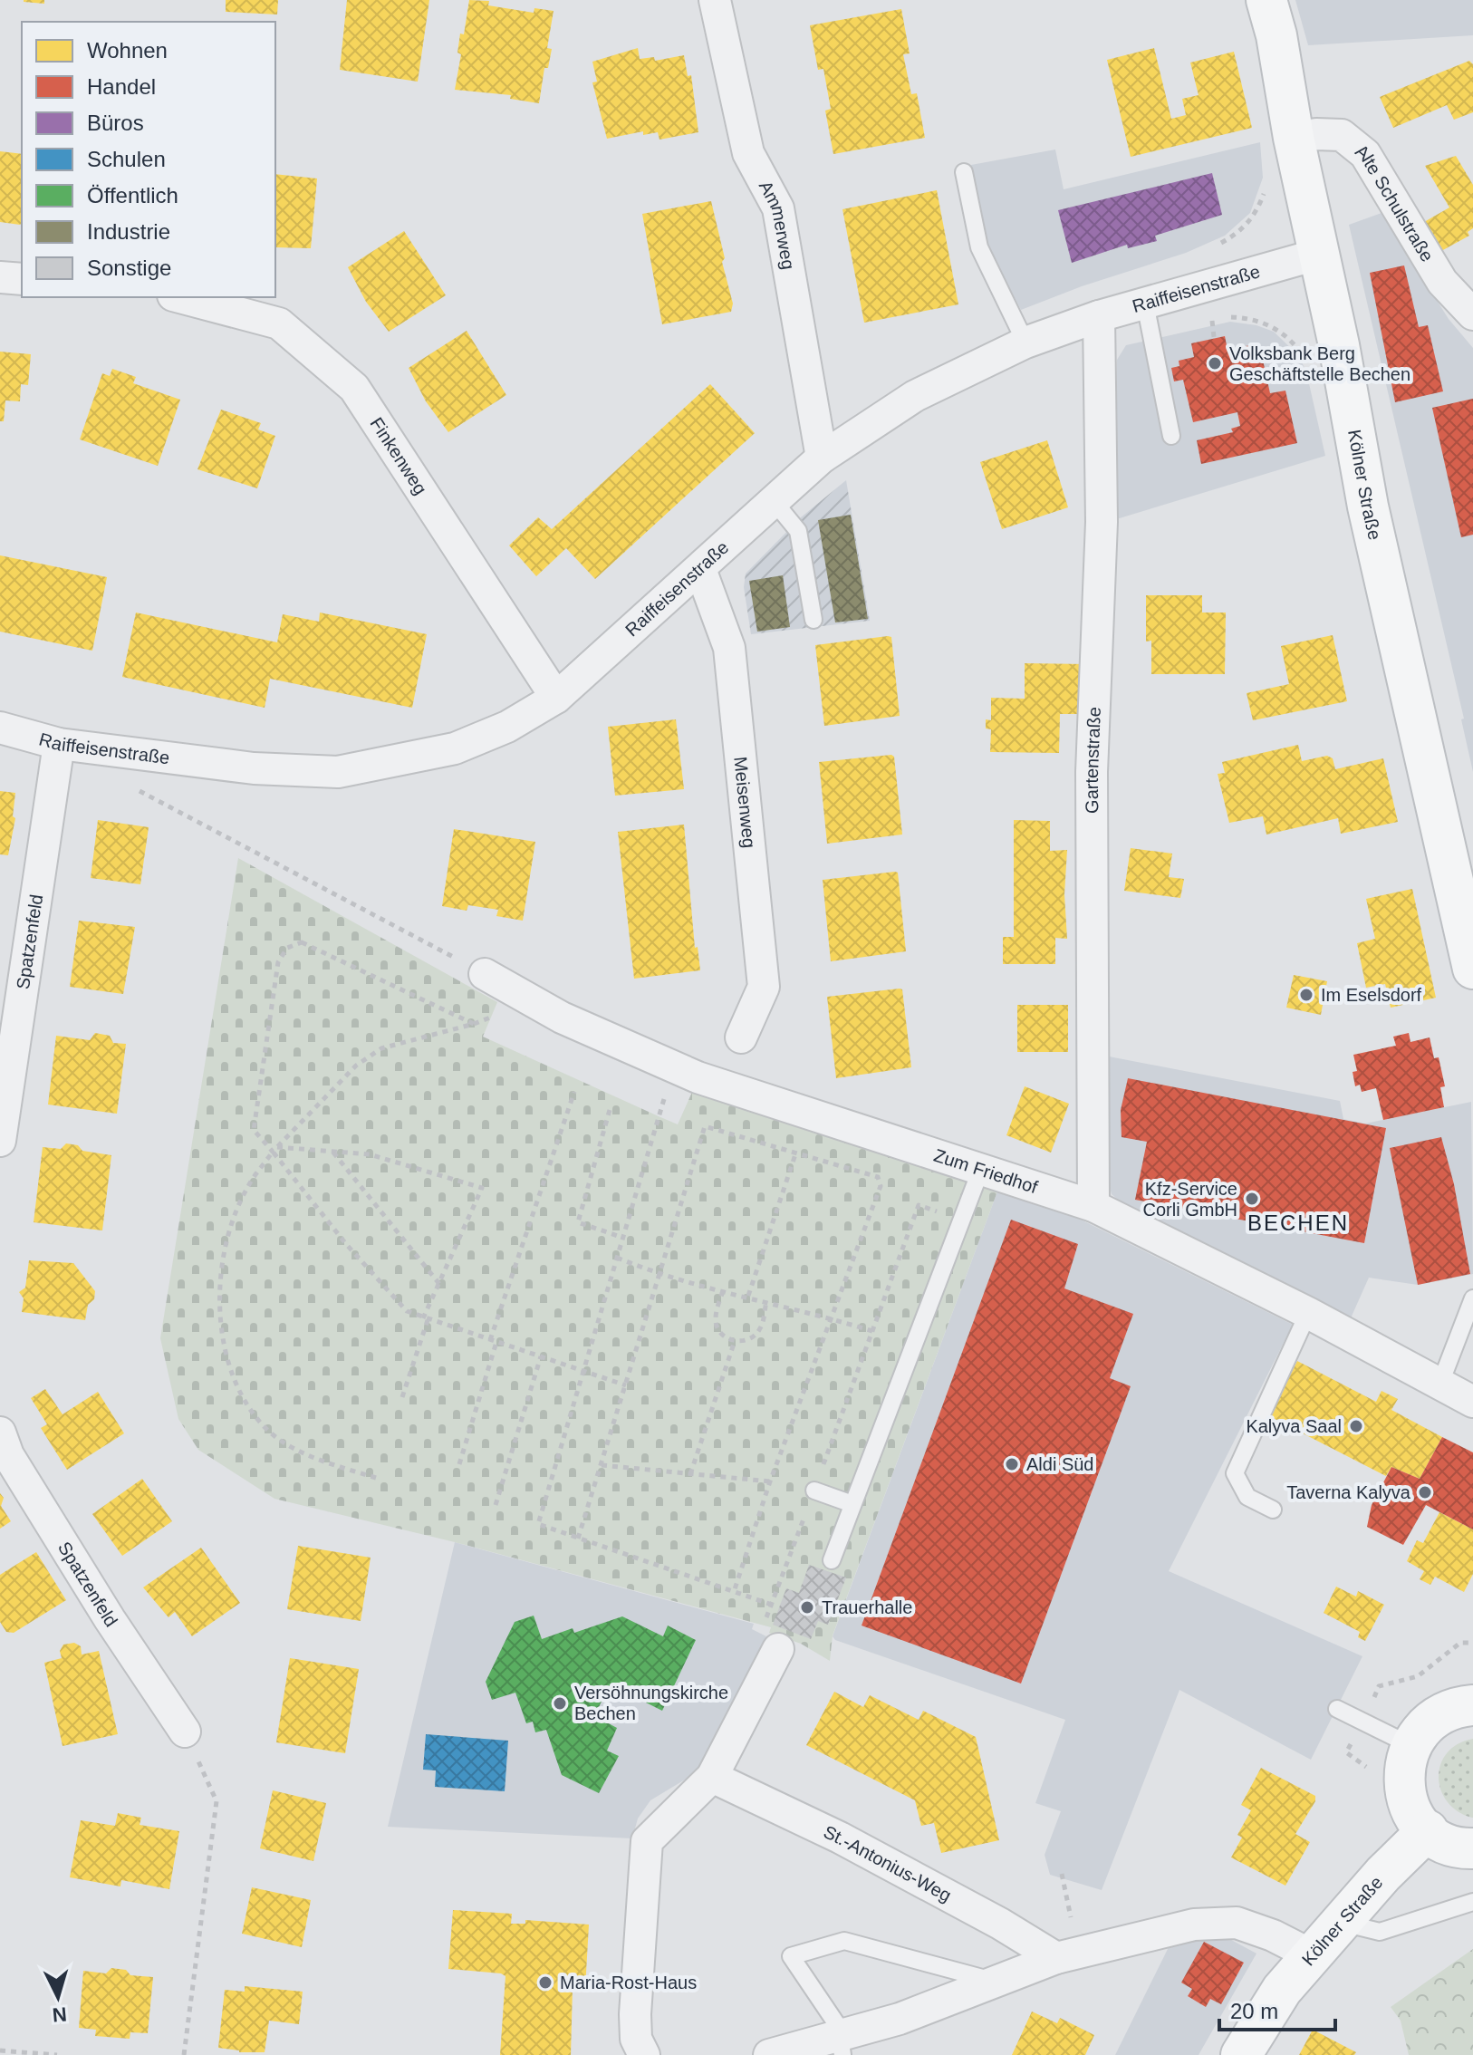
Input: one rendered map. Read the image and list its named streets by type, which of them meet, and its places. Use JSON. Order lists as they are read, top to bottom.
{
  "streets": {
    "main road": ["Kölner Straße"],
    "street": [
      "Alte Schulstraße",
      "Ammerweg",
      "Raiffeisenstraße",
      "Finkenweg",
      "Gartenstraße",
      "Meisenweg",
      "Spatzenfeld",
      "Zum Friedhof",
      "St.-Antonius-Weg"
    ]
  },
  "crossings": [
    ["Alte Schulstraße", "Kölner Straße"],
    ["Ammerweg", "Raiffeisenstraße"],
    ["Raiffeisenstraße", "Finkenweg"],
    ["Raiffeisenstraße", "Kölner Straße"],
    ["Raiffeisenstraße", "Gartenstraße"],
    ["Raiffeisenstraße", "Meisenweg"],
    ["Raiffeisenstraße", "Spatzenfeld"],
    ["Gartenstraße", "Zum Friedhof"]
  ],
  "districts": ["BECHEN"],
  "places": [
    "Volksbank Berg Geschäftstelle Bechen",
    "Im Eselsdorf",
    "Kfz-Service Corli GmbH",
    "Kalyva Saal",
    "Aldi Süd",
    "Taverna Kalyva",
    "Trauerhalle",
    "Versöhnungskirche Bechen",
    "Maria-Rost-Haus"
  ],
  "legend": [
    "Wohnen",
    "Handel",
    "Büros",
    "Schulen",
    "Öffentlich",
    "Industrie",
    "Sonstige"
  ],
  "scale_bar": "20 m",
  "north": "bottom"
}
